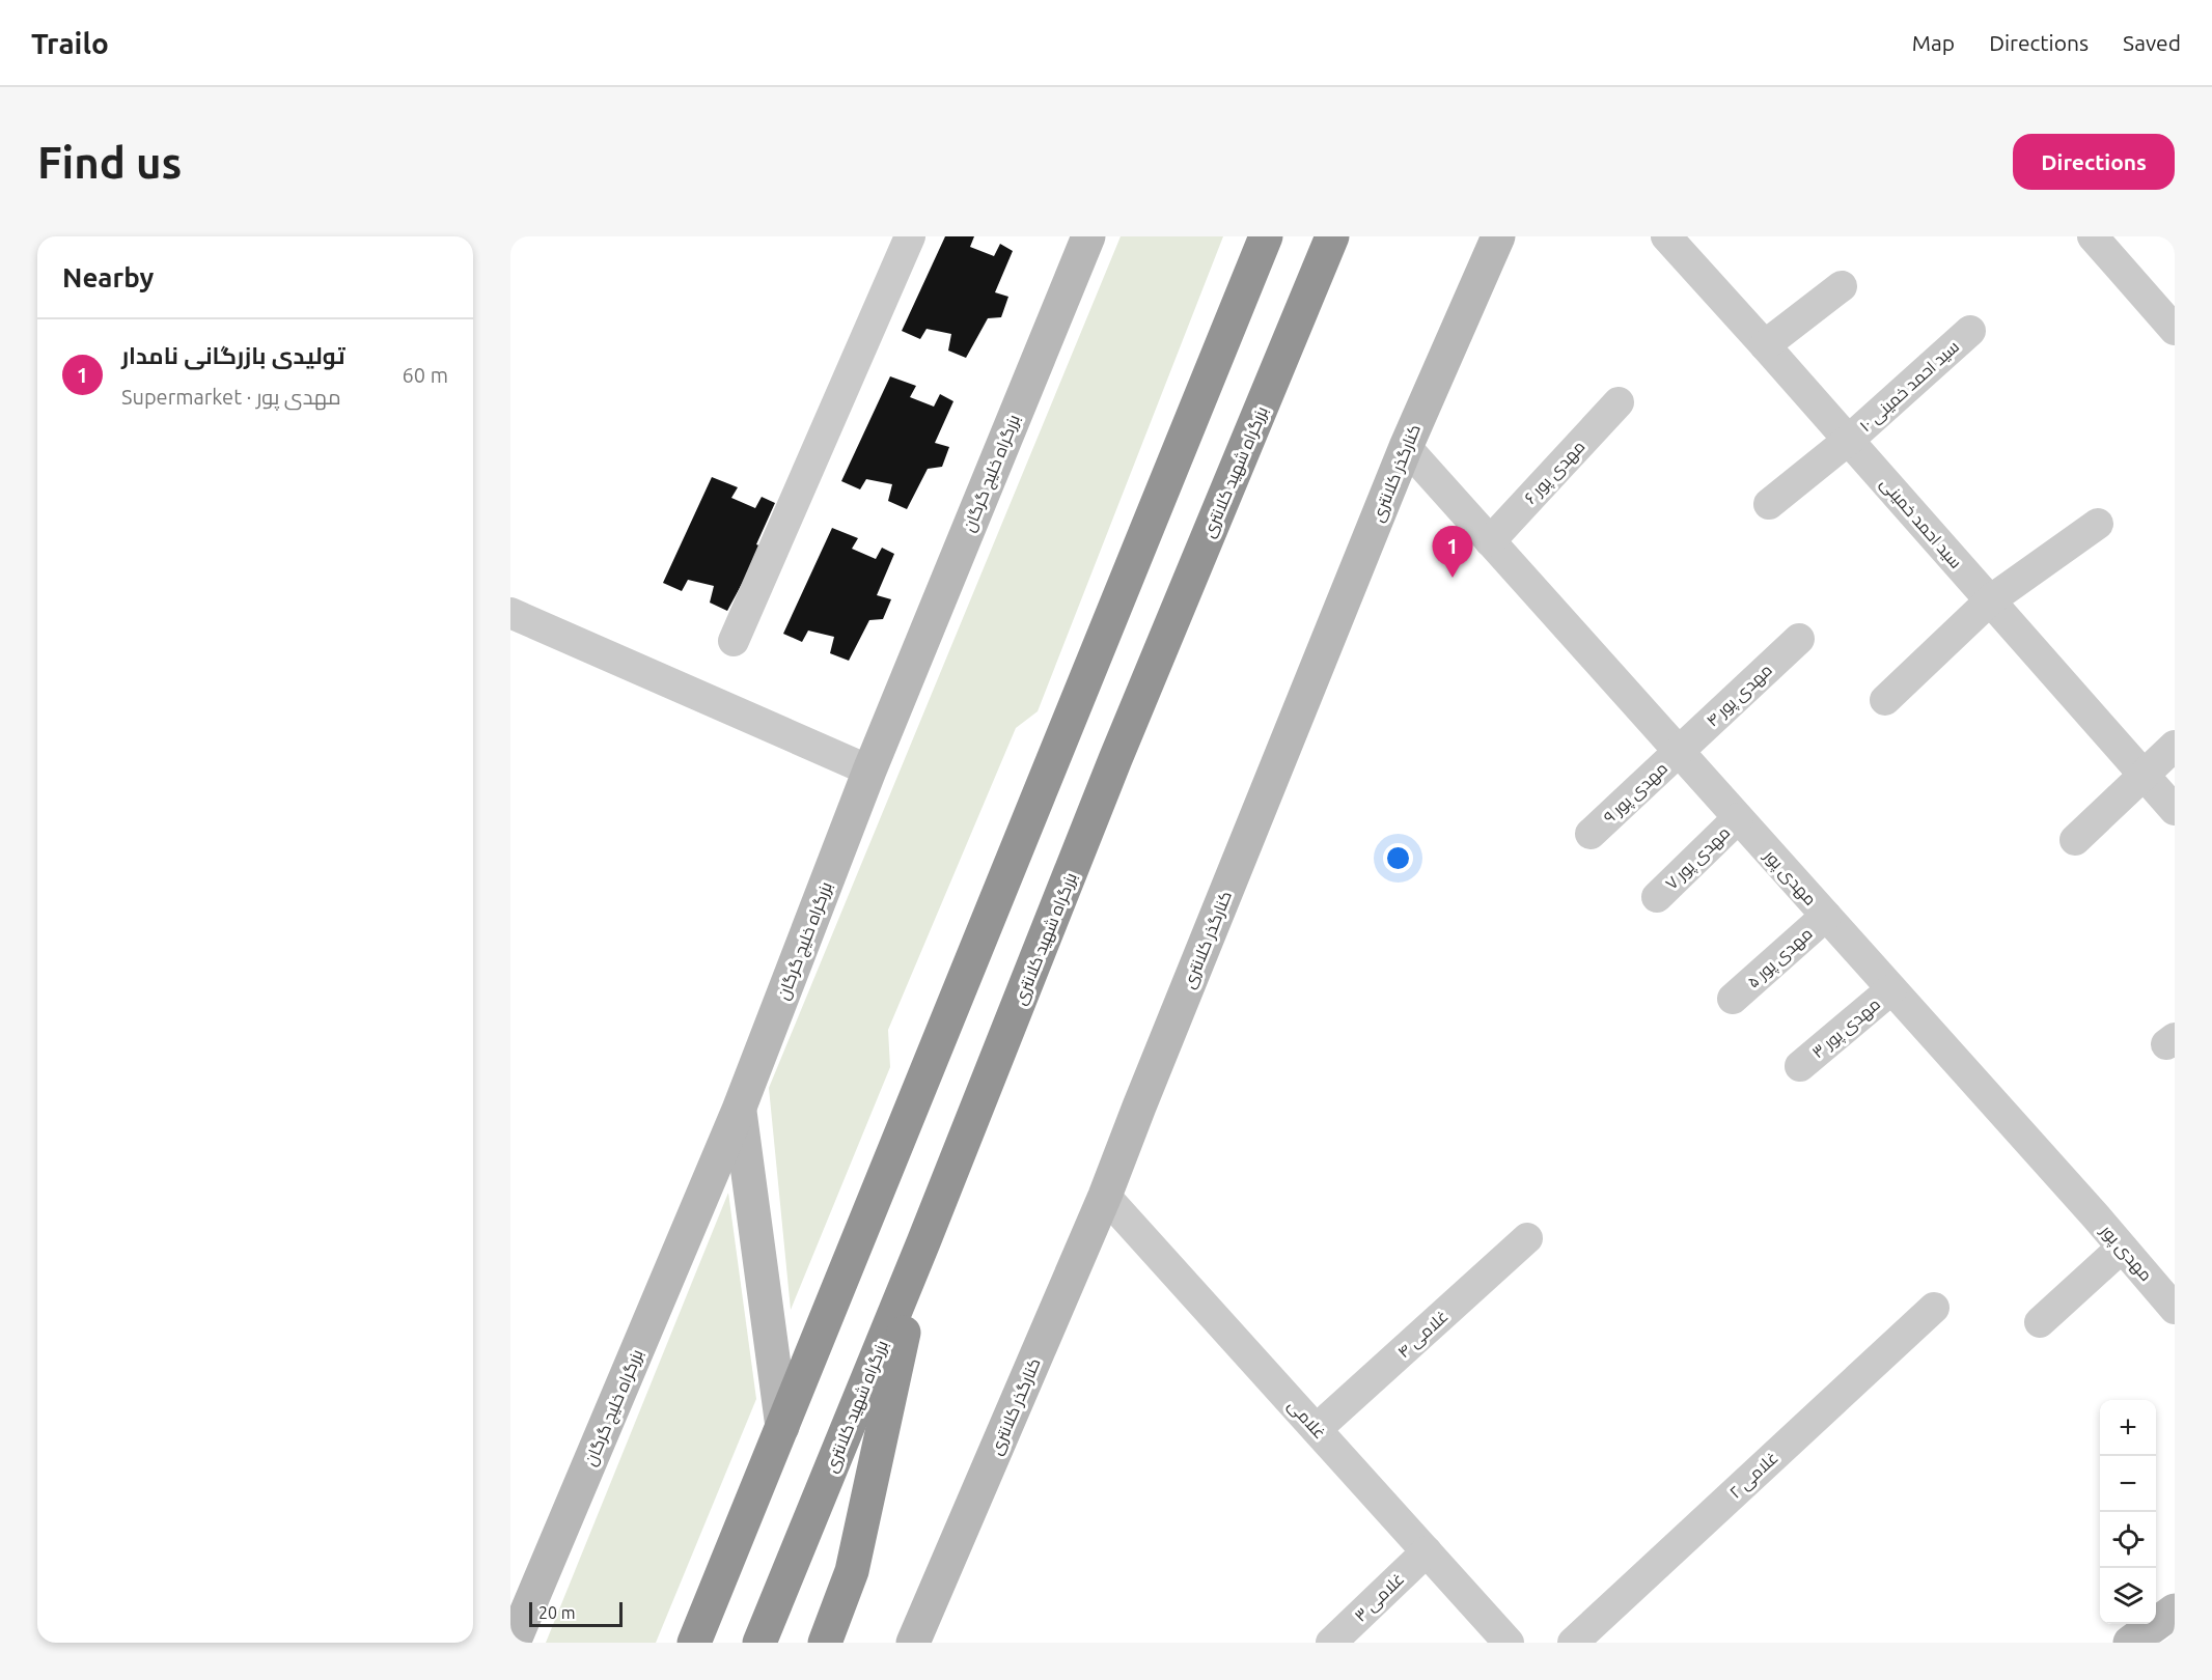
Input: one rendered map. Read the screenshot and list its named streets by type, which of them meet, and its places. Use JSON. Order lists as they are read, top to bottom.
{
  "streets": {
    "highway": ["بزرگراه شهید کلانتری"],
    "main road": ["بزرگراه خلیج گرگان", "کنارگذر کلانتری"],
    "street": [
      "سید احمد خمینی ۱۰",
      "۶ مهدی پور",
      "سید احمد خمینی",
      "۴ مهدی پور",
      "۹ مهدی پور",
      "۷ مهدی پور",
      "مهدی پور",
      "۵ مهدی پور",
      "۳ مهدی پور",
      "غلامی ۴",
      "غلامی",
      "غلامی ۲",
      "غلامی ۳"
    ]
  },
  "crossings": [
    ["سید احمد خمینی ۱۰", "سید احمد خمینی"],
    ["۶ مهدی پور", "مهدی پور"],
    ["کنارگذر کلانتری", "مهدی پور"],
    ["کنارگذر کلانتری", "غلامی"],
    ["۴ مهدی پور", "۹ مهدی پور"],
    ["۴ مهدی پور", "مهدی پور"],
    ["۹ مهدی پور", "مهدی پور"],
    ["۷ مهدی پور", "مهدی پور"],
    ["مهدی پور", "۵ مهدی پور"],
    ["مهدی پور", "۳ مهدی پور"],
    ["غلامی ۴", "غلامی"],
    ["غلامی", "غلامی ۳"]
  ],
  "scale_bar": "20 m",
  "page": {
    "header": "Trailo",
    "nav": ["Map", "Directions", "Saved"],
    "buttons": "Directions",
    "title": "Find us",
    "heading": "Nearby",
    "list": [
      {
        "mark": "1",
        "name": "تولیدی بازرگانی نامدار",
        "note": "Supermarket · مهدی پور",
        "value": "60 m"
      }
    ],
    "pins": "1",
    "map_buttons": ["+", "−"],
    "scale": "20 m"
  }
}
